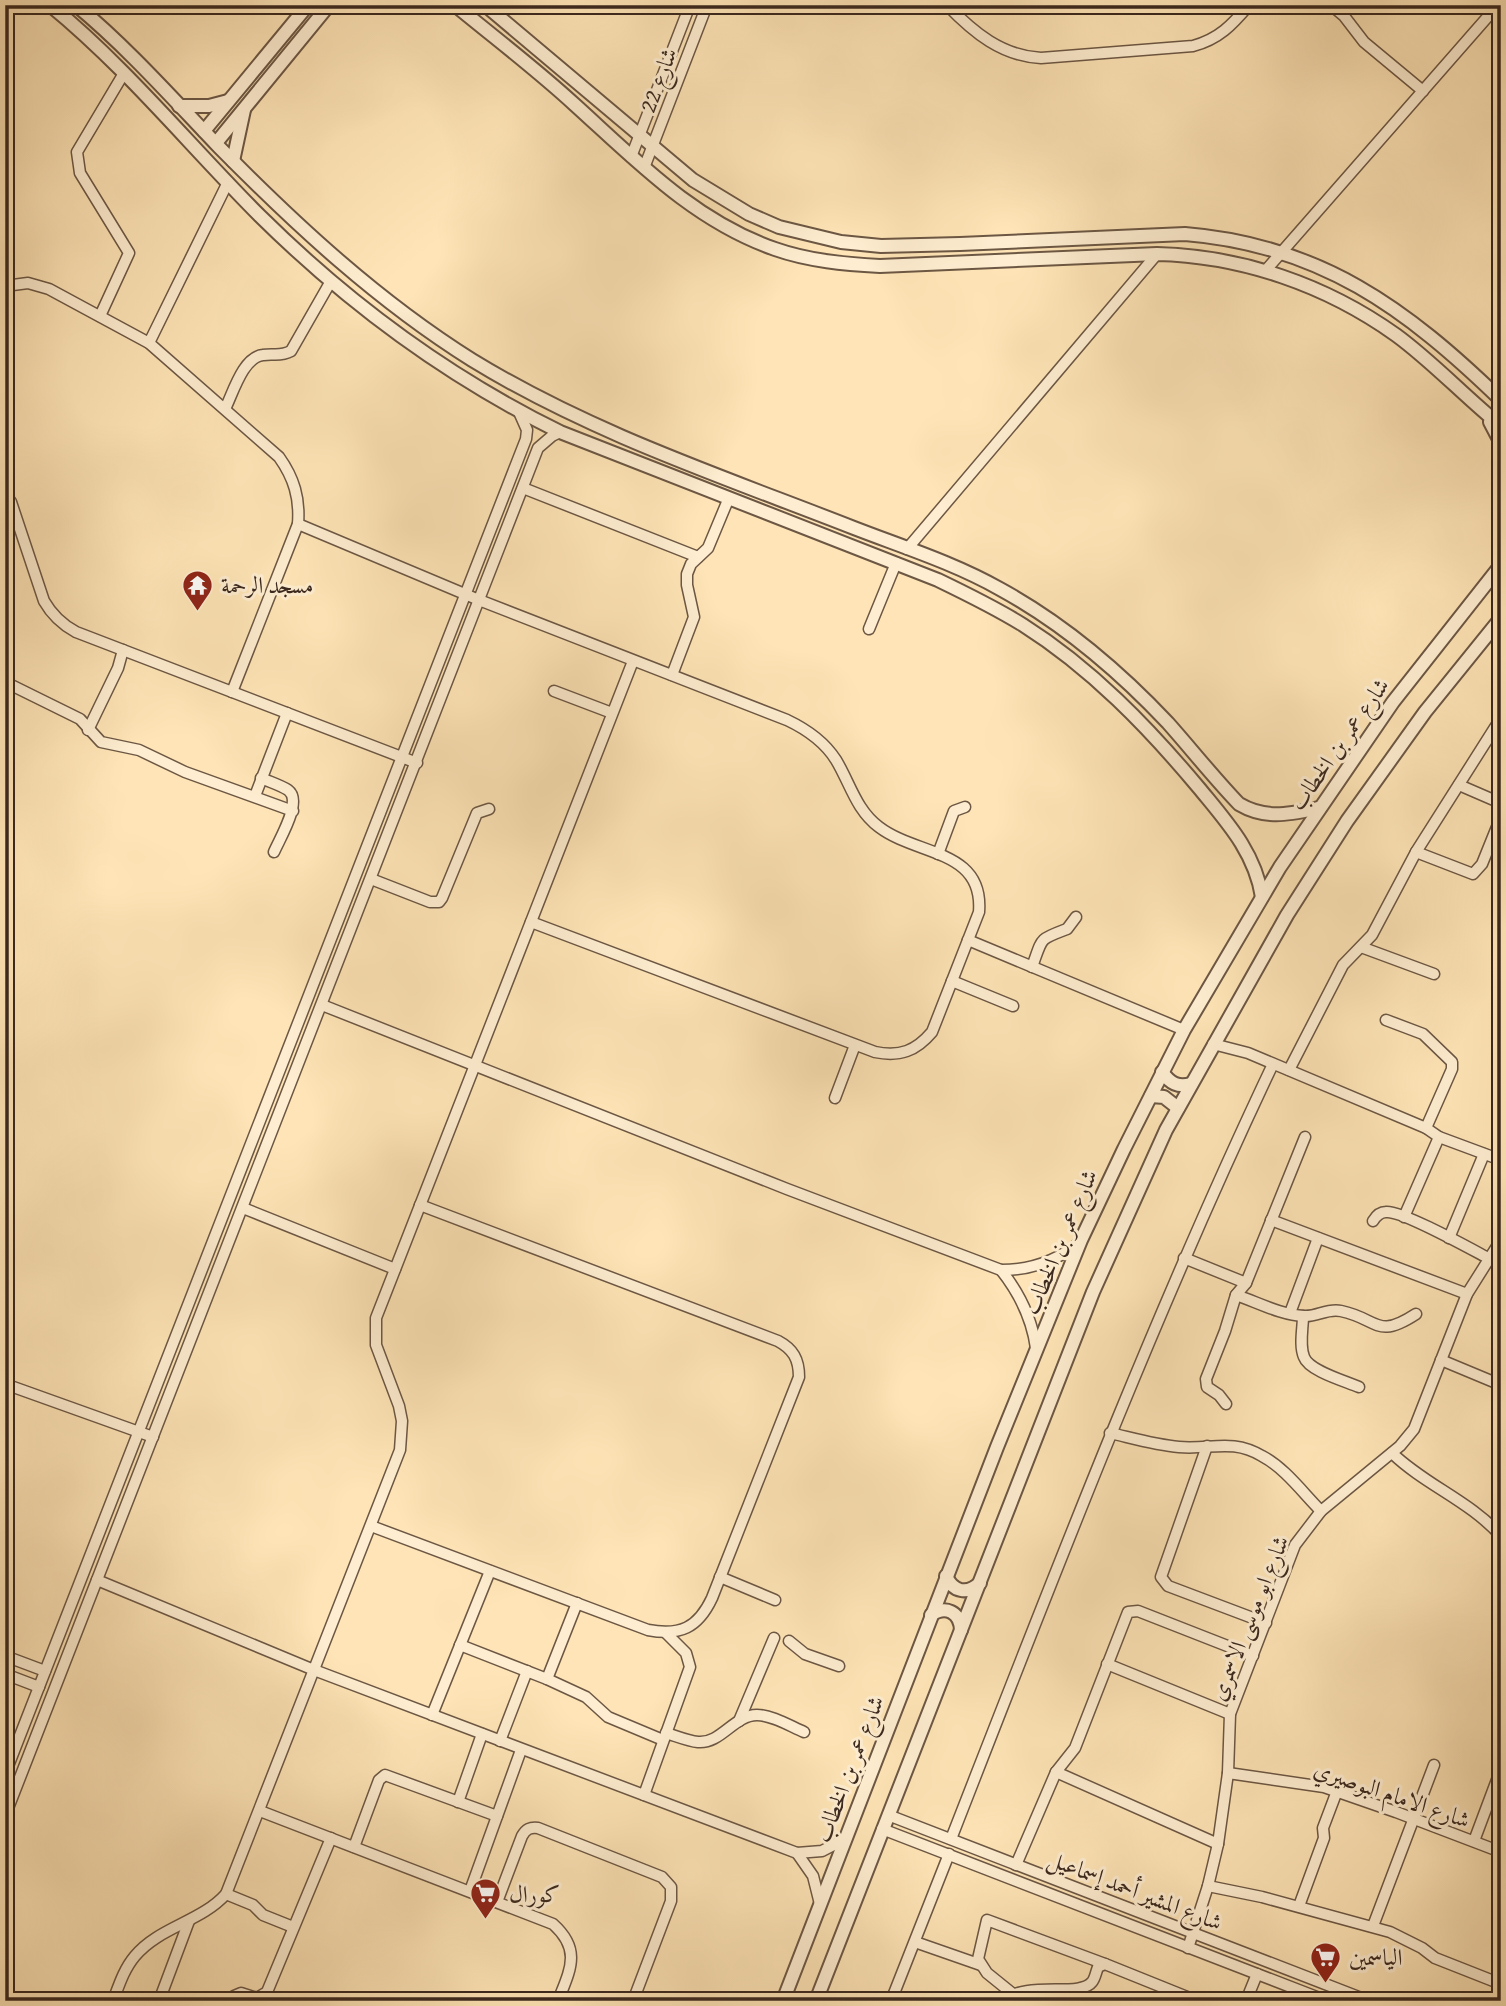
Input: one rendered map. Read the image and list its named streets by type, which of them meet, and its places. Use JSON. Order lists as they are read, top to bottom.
{
  "streets": {
    "street": [
      "شارع 22",
      "شارع عمر بن الخطاب",
      "شارع ابو موسى الاسمري",
      "شارع الامام البوصيري",
      "شارع المشير أحمد إسماعيل"
    ]
  },
  "crossings": [
    ["شارع ابو موسى الاسمري", "شارع الامام البوصيري"],
    ["شارع ابو موسى الاسمري", "شارع المشير أحمد إسماعيل"]
  ],
  "places": {
    "temple": ["مسجد الرحمة"],
    "supermarket": ["كورال", "الياسمين"]
  }
}
